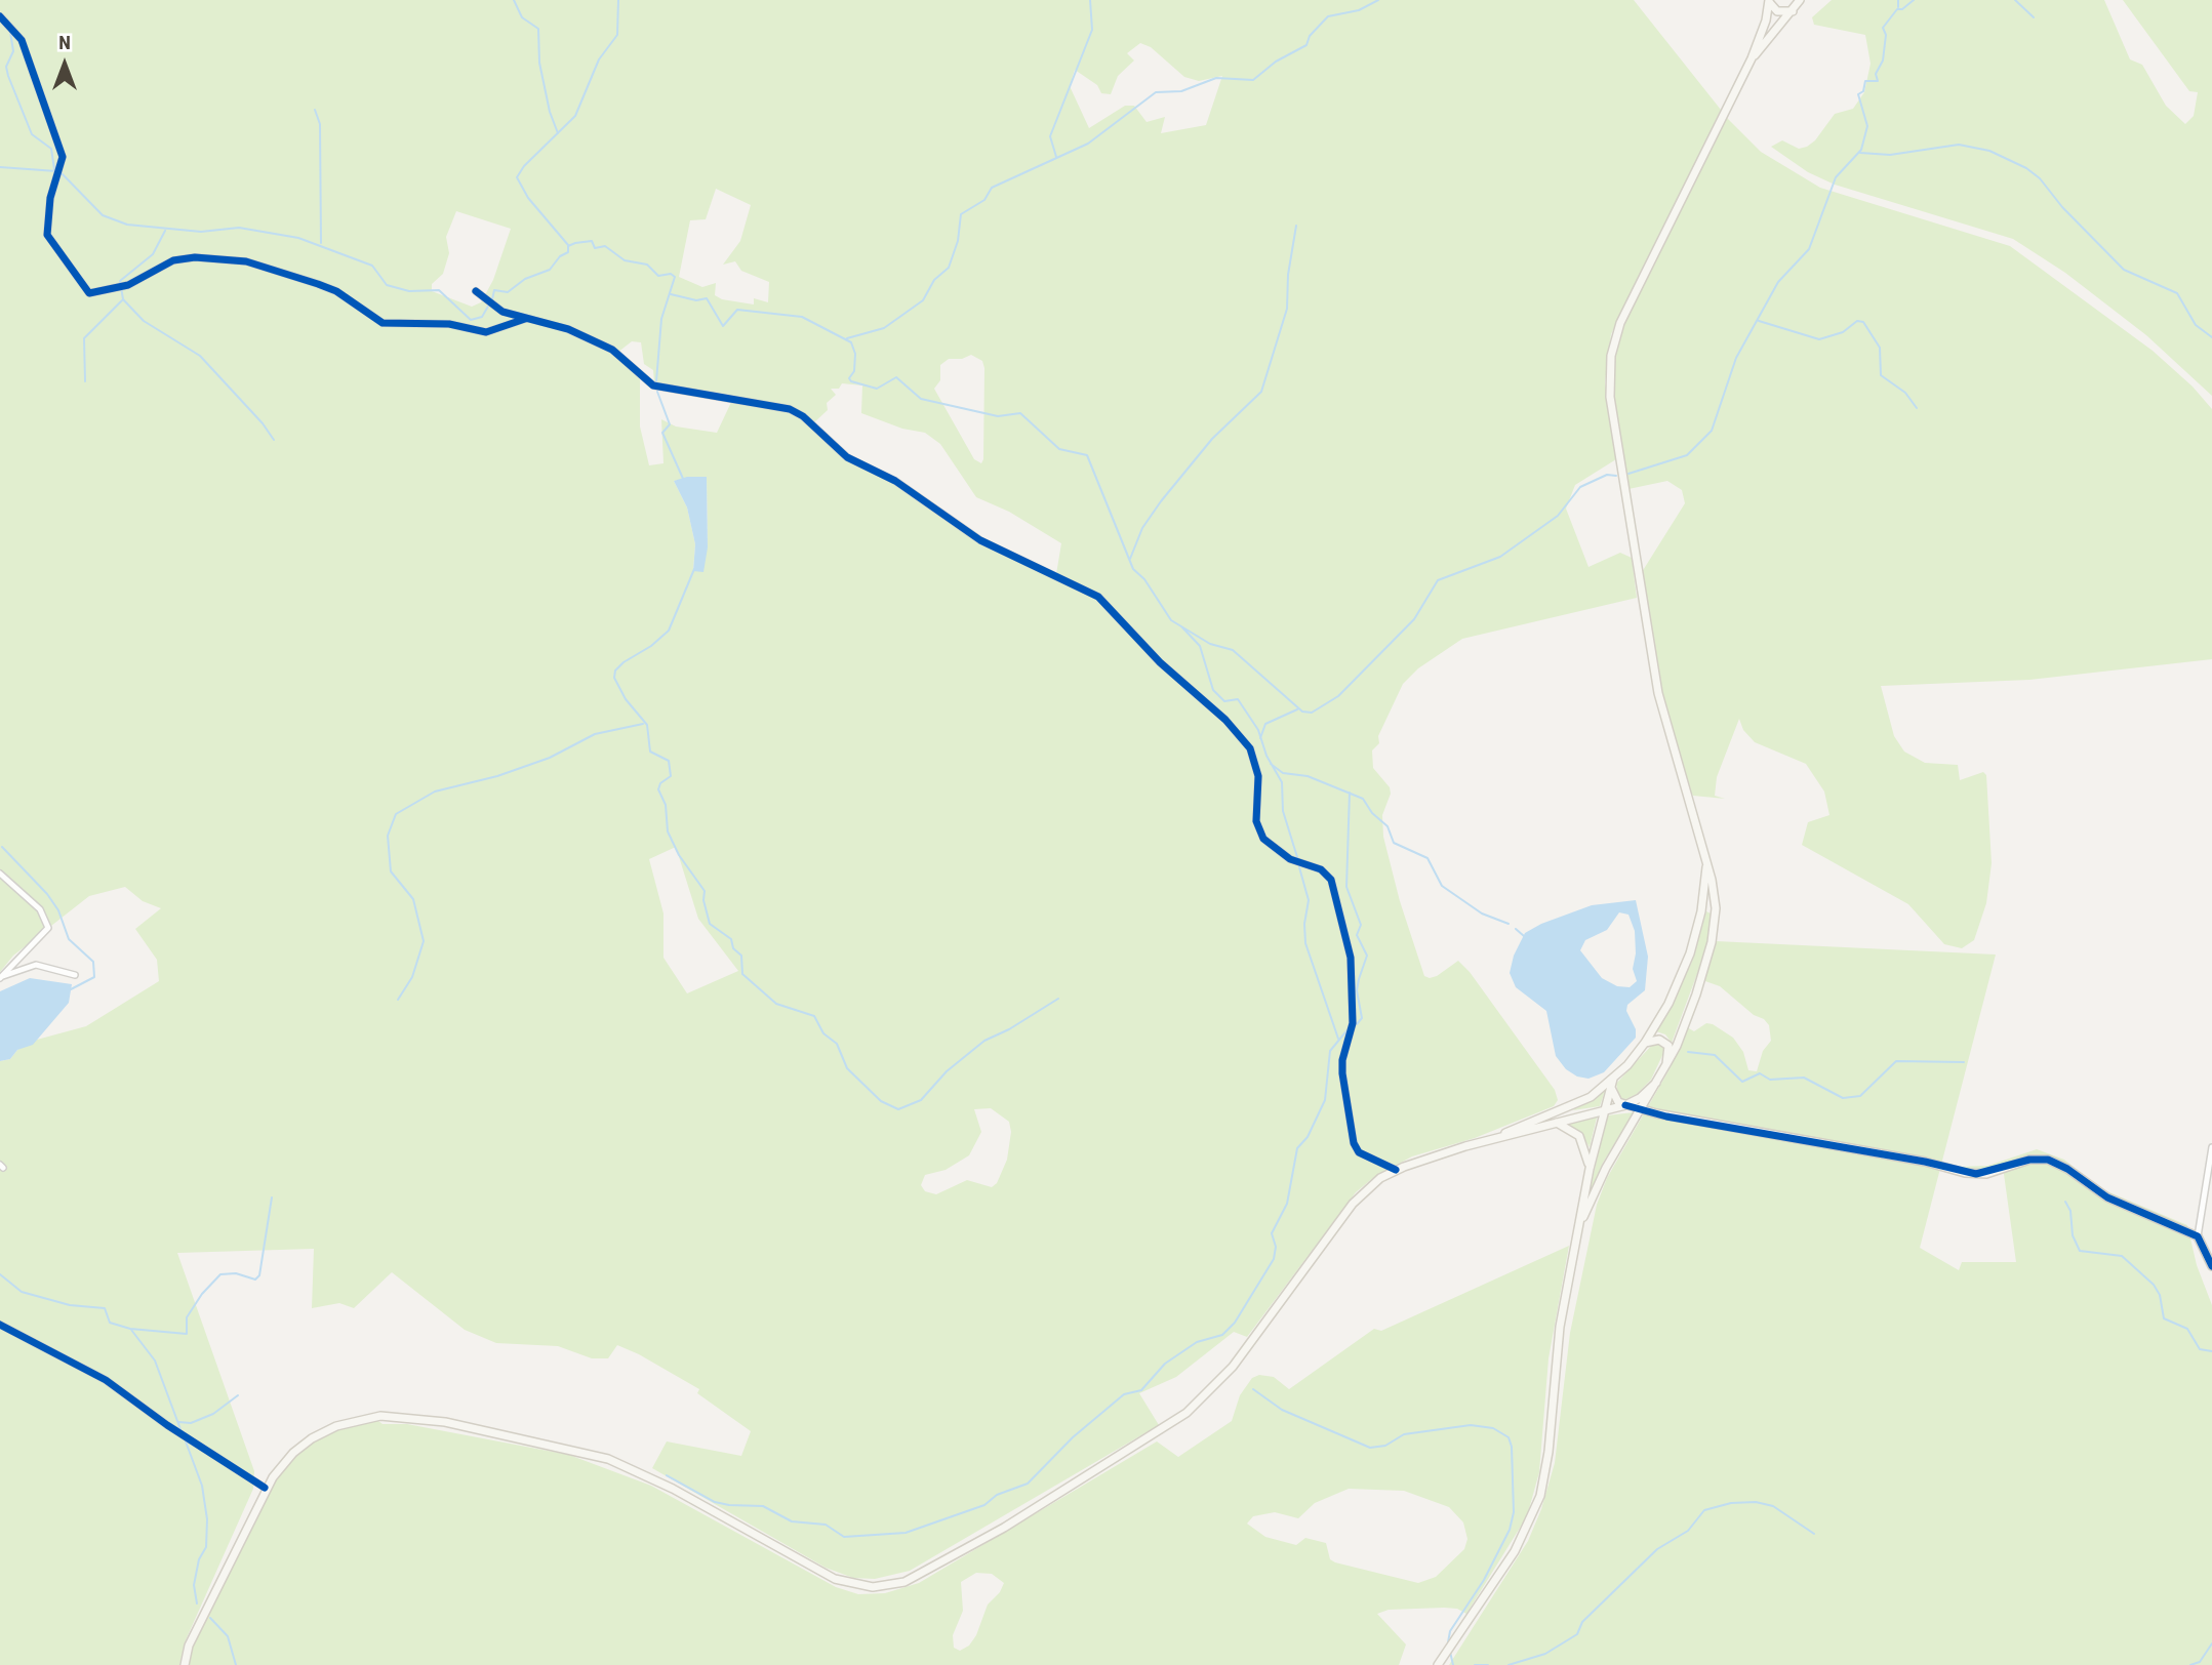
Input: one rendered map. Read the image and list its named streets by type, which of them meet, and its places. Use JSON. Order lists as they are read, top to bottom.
{
  "north": "top"
}
